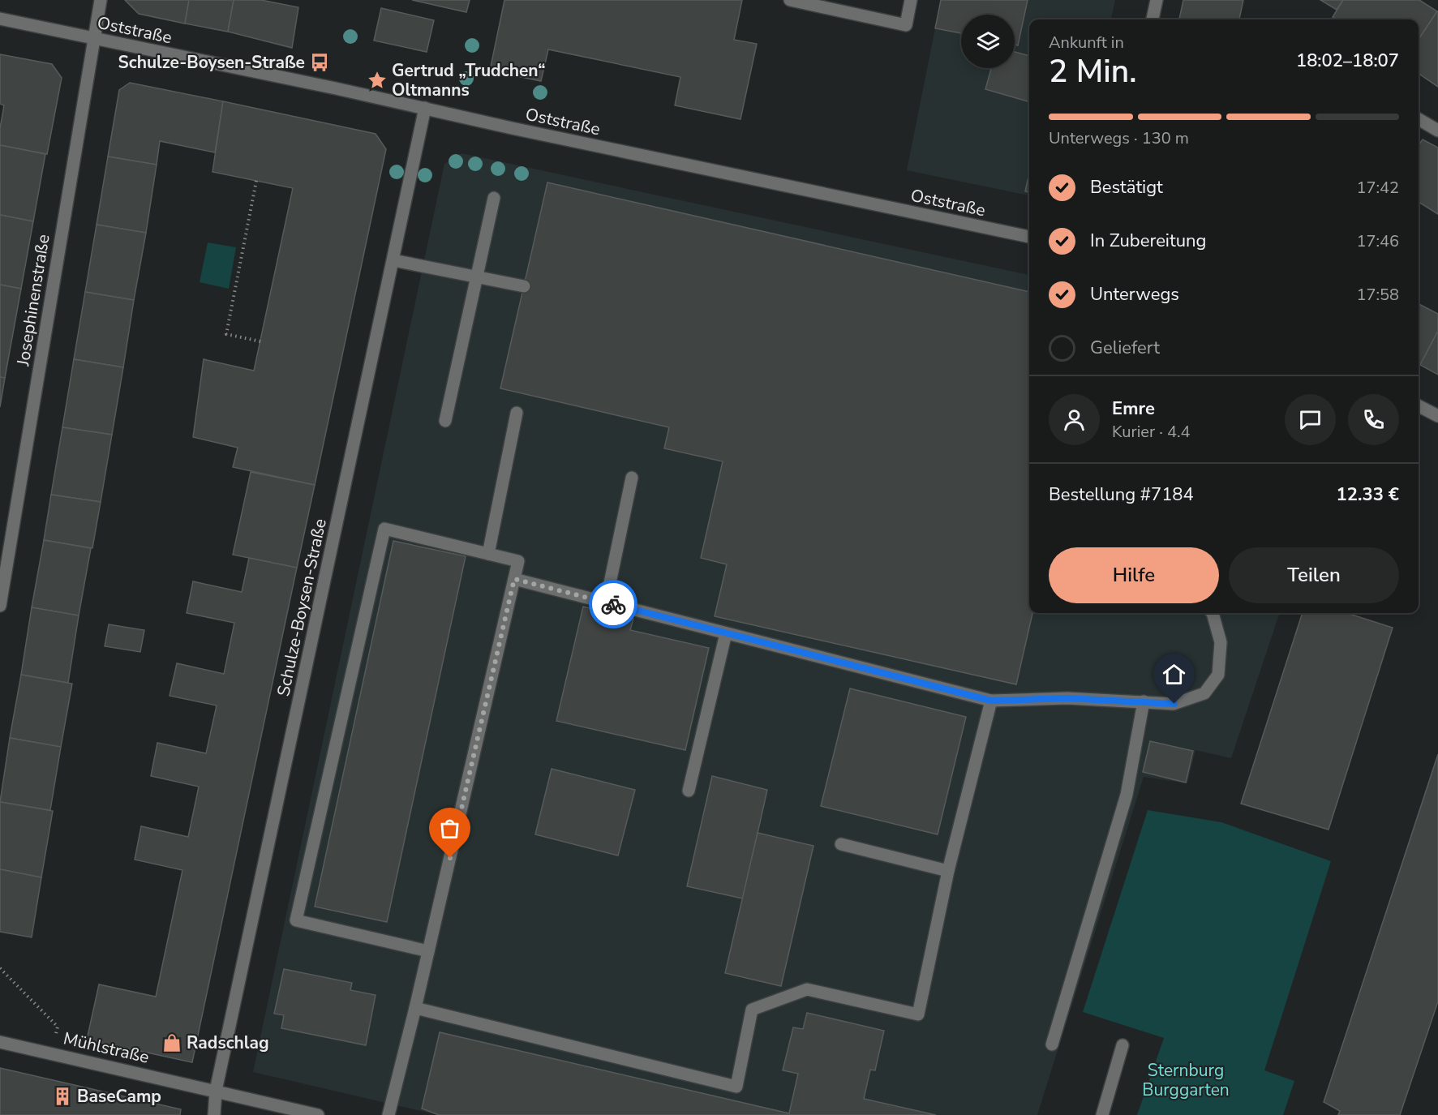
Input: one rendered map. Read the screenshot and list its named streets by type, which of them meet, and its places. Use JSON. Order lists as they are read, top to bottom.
{
  "streets": {
    "street": [
      "Oststraße",
      "Josephinenstraße",
      "Schulze-Boysen-Straße",
      "Mühlstraße"
    ]
  },
  "crossings": [
    ["Oststraße", "Josephinenstraße"],
    ["Oststraße", "Schulze-Boysen-Straße"],
    ["Schulze-Boysen-Straße", "Mühlstraße"]
  ],
  "parks": ["Sternburg Burggarten"],
  "places": {
    "bus stop": ["Schulze-Boysen-Straße"],
    "place": ["Gertrud „Trudchen“ Oltmanns"],
    "shop": ["Radschlag"],
    "building": ["BaseCamp"]
  },
  "page": {
    "heading": ["2 Min.", "Ankunft in", "18:02–18:07"],
    "panel": [
      "Emre",
      "Kurier · 4.4",
      "Bestellung #7184",
      "12.33 €"
    ],
    "bar": "Unterwegs · 130 m",
    "list": [
      ["Bestätigt", "17:42"],
      ["In Zubereitung", "17:46"],
      ["Unterwegs", "17:58"],
      "Geliefert"
    ],
    "buttons": ["Hilfe", "Teilen"]
  }
}
